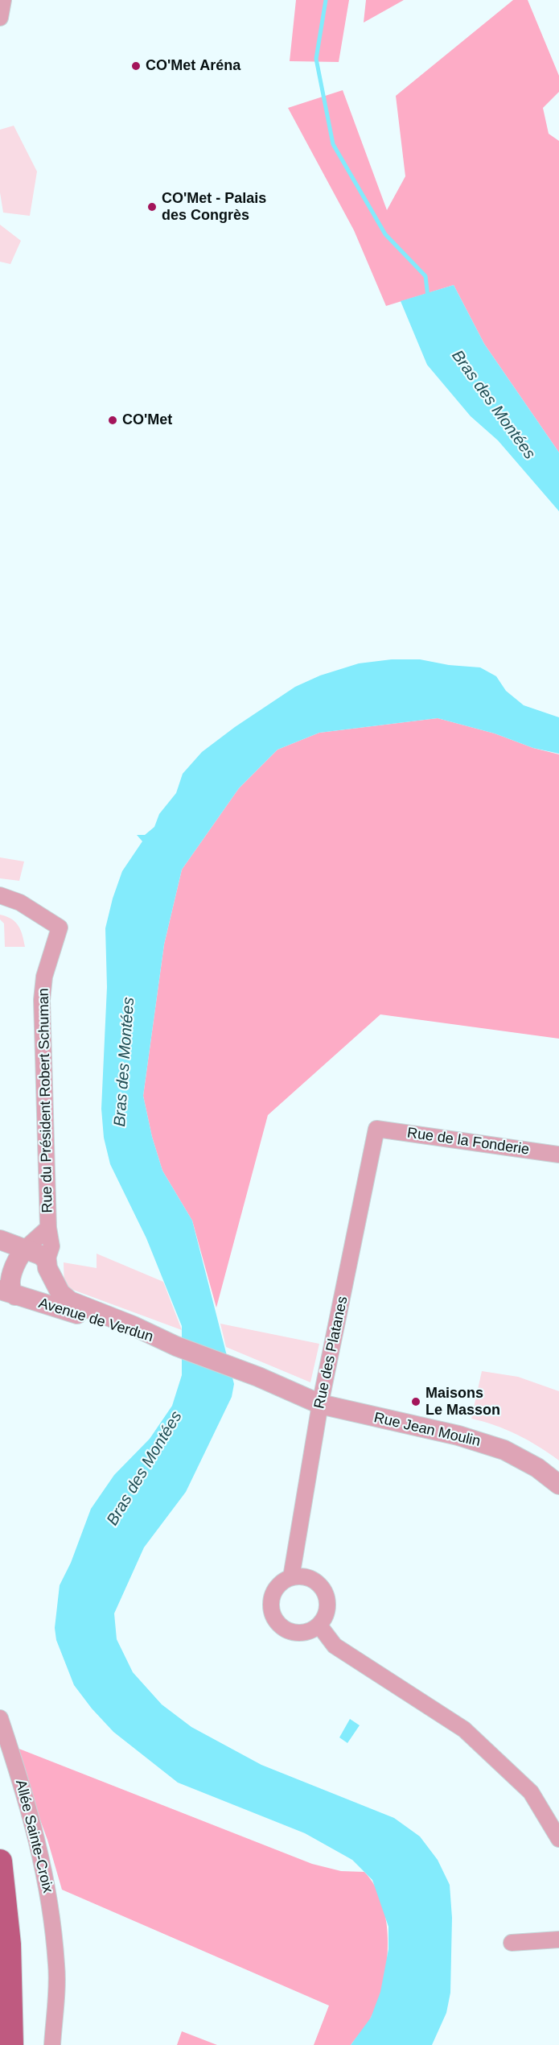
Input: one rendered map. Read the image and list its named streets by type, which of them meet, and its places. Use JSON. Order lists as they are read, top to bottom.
{
  "streets": {
    "street": [
      "Rue du Président Robert Schuman",
      "Rue de la Fonderie",
      "Avenue de Verdun",
      "Rue des Platanes",
      "Rue Jean Moulin",
      "Allée Sainte-Croix"
    ]
  },
  "crossings": [
    ["Rue du Président Robert Schuman", "Avenue de Verdun"],
    ["Rue de la Fonderie", "Rue des Platanes"],
    ["Avenue de Verdun", "Rue Jean Moulin"],
    ["Rue des Platanes", "Rue Jean Moulin"]
  ],
  "water": ["Bras des Montées"],
  "places": [
    "CO'Met Aréna",
    "CO'Met - Palais des Congrès",
    "CO'Met",
    "Maisons Le Masson"
  ]
}
